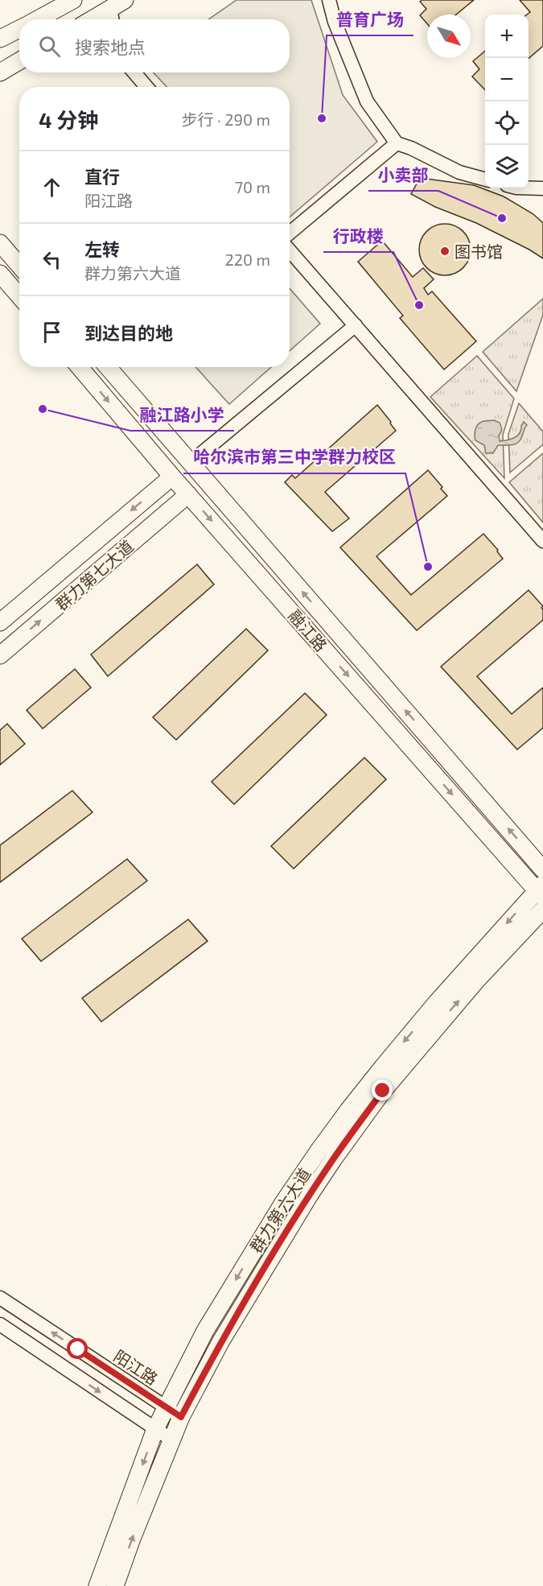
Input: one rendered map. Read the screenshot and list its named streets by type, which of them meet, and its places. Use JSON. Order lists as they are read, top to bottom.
{
  "streets": {
    "main road": ["群力第七大道", "融江路", "群力第六大道"],
    "street": ["阳江路"]
  },
  "crossings": [
    ["群力第七大道", "融江路"],
    ["融江路", "群力第六大道"],
    ["群力第六大道", "阳江路"]
  ],
  "places": [
    "普育广场",
    "小卖部",
    "图书馆",
    "行政楼",
    "融江路小学",
    "哈尔滨市第三中学群力校区"
  ],
  "north": "bottom right",
  "page": {
    "map_buttons": ["+", "−"],
    "search": "搜索地点",
    "heading": ["4 分钟", "步行 · 290 m"],
    "list": [
      ["直行", "阳江路", "70 m"],
      ["左转", "群力第六大道", "220 m"],
      "到达目的地"
    ]
  }
}
